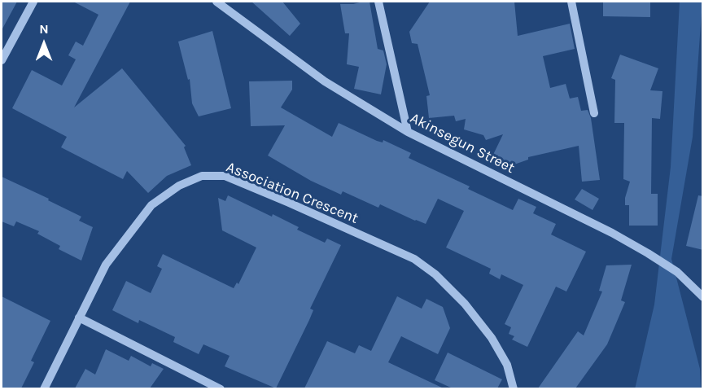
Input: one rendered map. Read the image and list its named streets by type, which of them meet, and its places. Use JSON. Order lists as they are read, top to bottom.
{
  "streets": {
    "street": ["Akinsegun Street", "Association Crescent"]
  },
  "north": "top"
}
